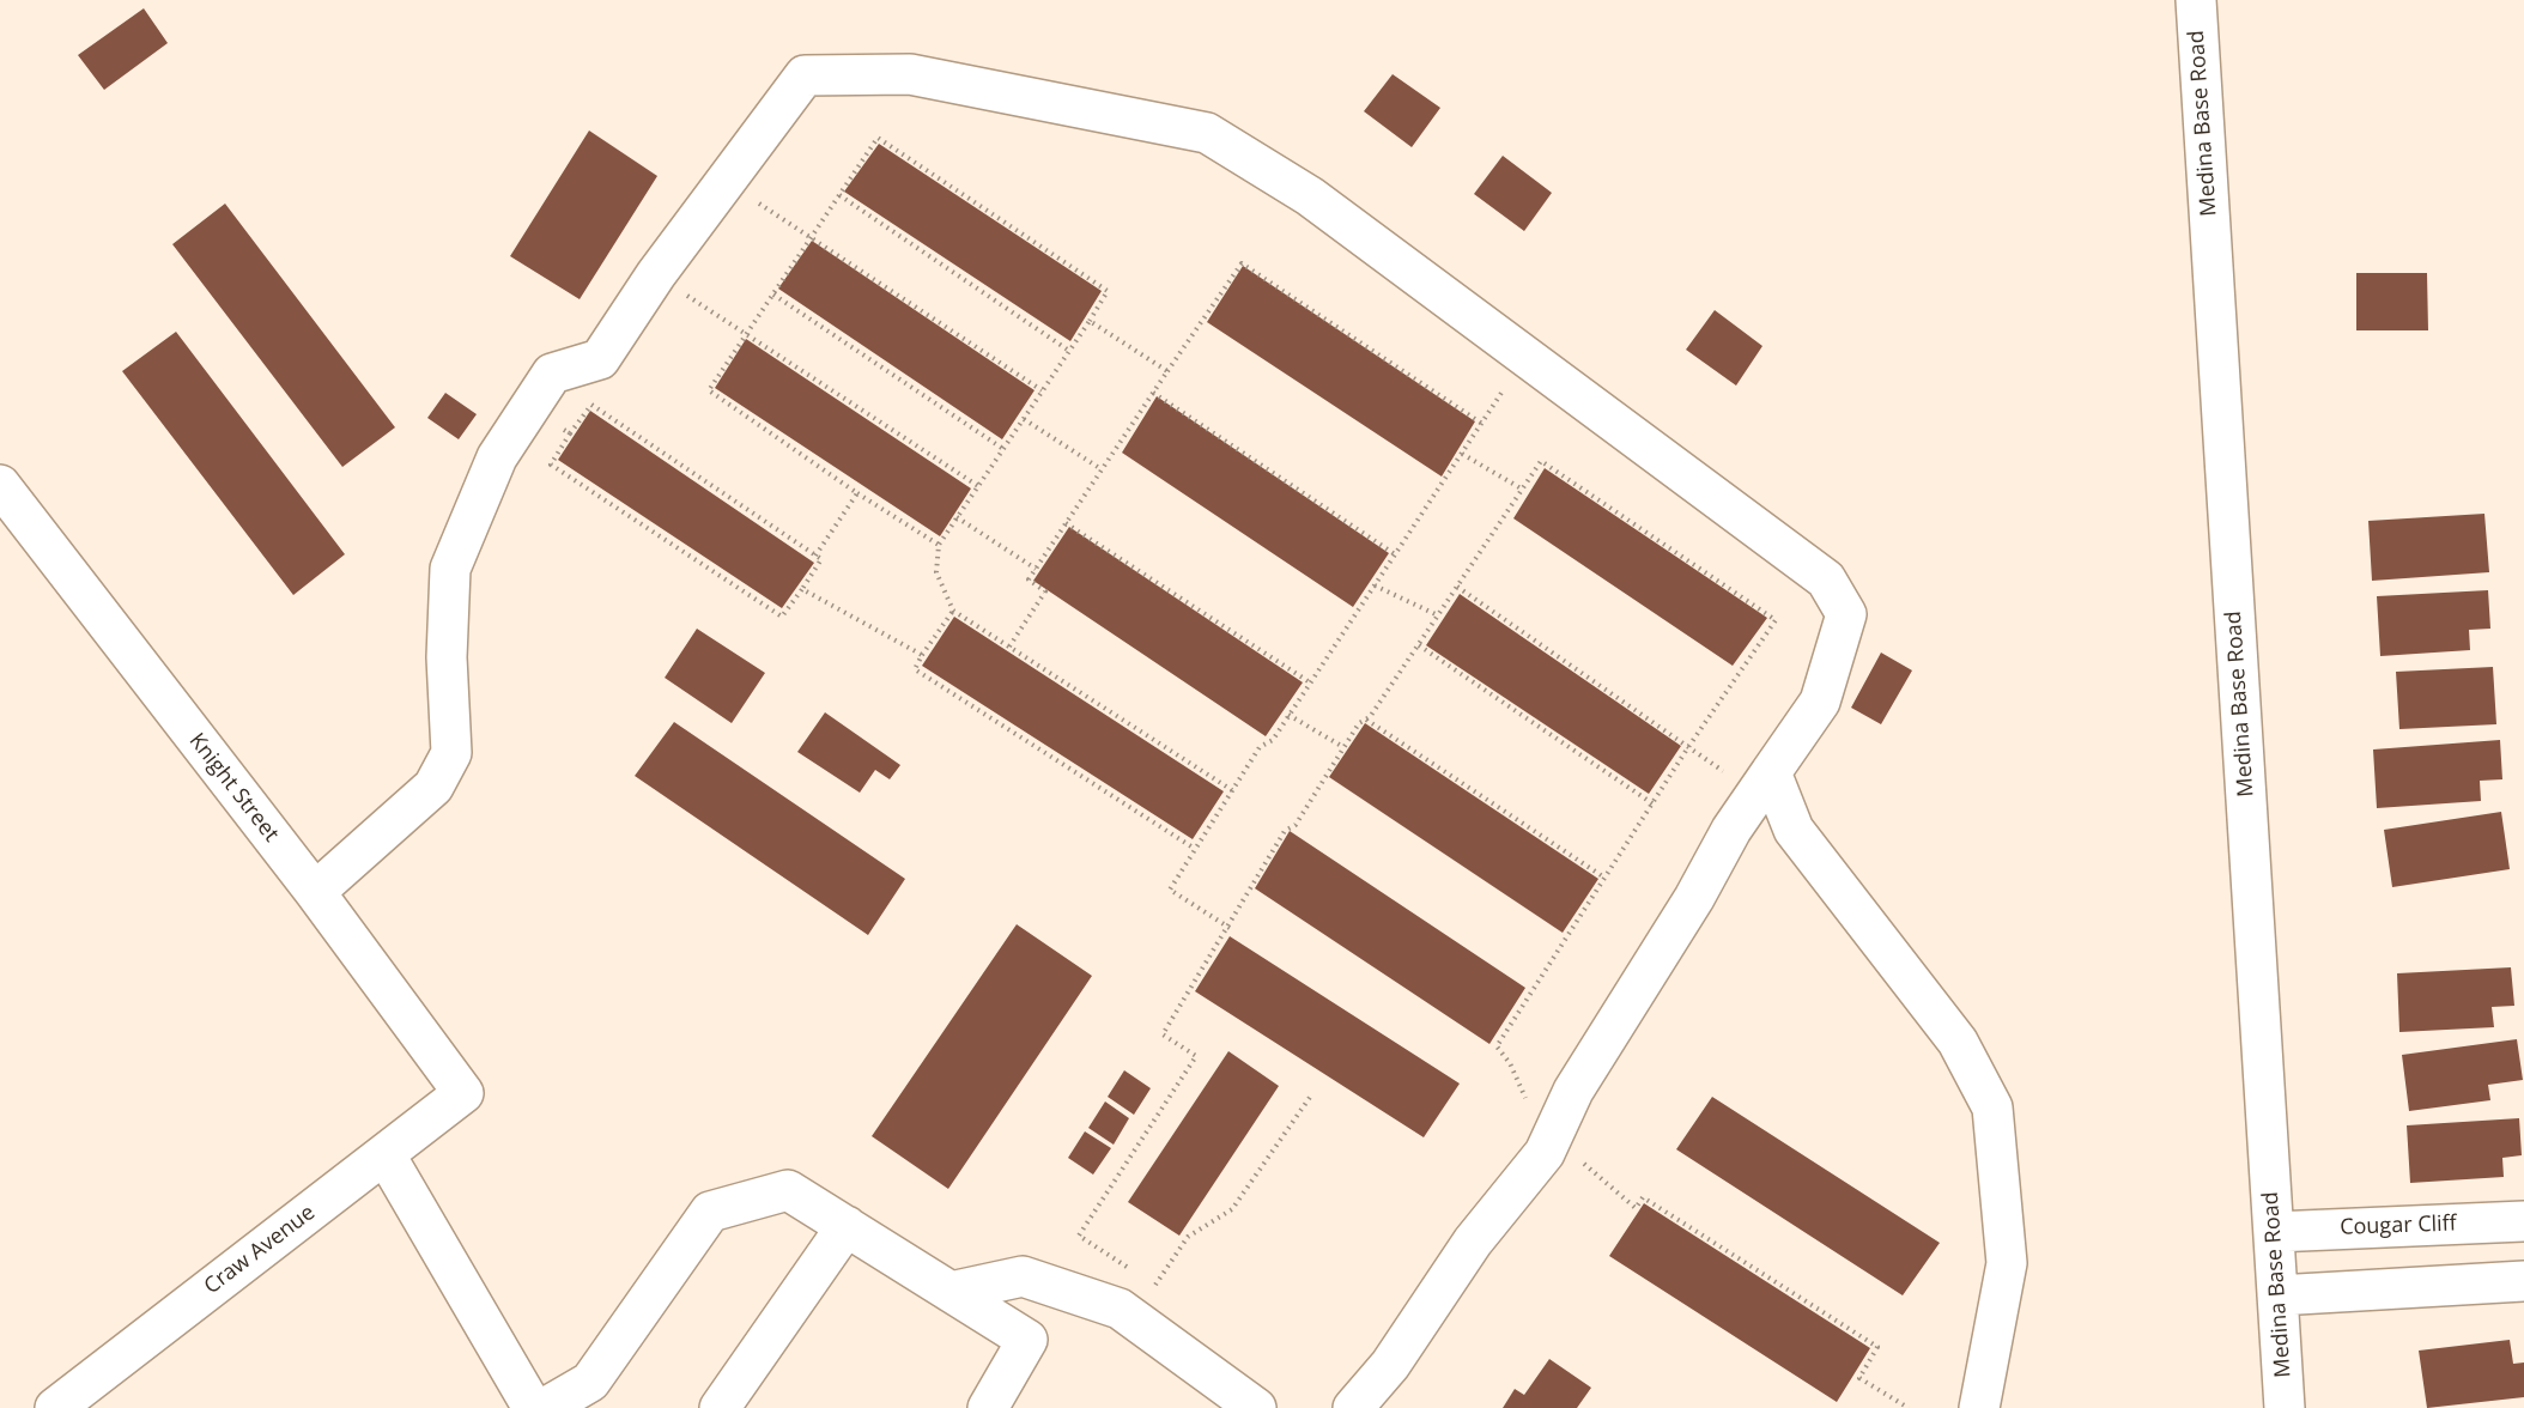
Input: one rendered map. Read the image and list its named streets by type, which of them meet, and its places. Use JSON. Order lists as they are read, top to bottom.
{
  "streets": {
    "street": [
      "Medina Base Road",
      "Knight Street",
      "Cougar Cliff",
      "Craw Avenue"
    ]
  },
  "crossings": [
    ["Medina Base Road", "Cougar Cliff"],
    ["Knight Street", "Craw Avenue"]
  ]
}
